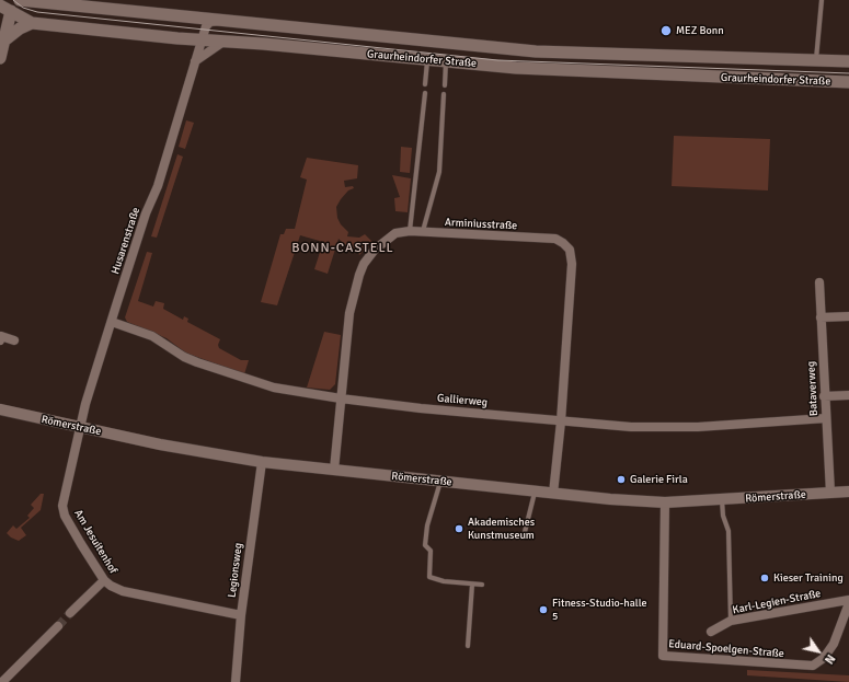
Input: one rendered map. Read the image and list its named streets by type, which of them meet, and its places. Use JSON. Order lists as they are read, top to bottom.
{
  "streets": {
    "main road": ["Graurheindorfer Straße"],
    "street": [
      "Arminiusstraße",
      "Husarenstraße",
      "Bataverweg",
      "Gallierweg",
      "Römerstraße",
      "Am Jesuitenhof",
      "Legionsweg",
      "Karl-Legien-Straße",
      "Eduard-Spoelgen-Straße"
    ]
  },
  "crossings": [
    ["Graurheindorfer Straße", "Husarenstraße"],
    ["Arminiusstraße", "Gallierweg"],
    ["Arminiusstraße", "Römerstraße"],
    ["Husarenstraße", "Gallierweg"],
    ["Husarenstraße", "Römerstraße"],
    ["Husarenstraße", "Am Jesuitenhof"],
    ["Bataverweg", "Gallierweg"],
    ["Bataverweg", "Römerstraße"],
    ["Römerstraße", "Am Jesuitenhof"],
    ["Römerstraße", "Legionsweg"],
    ["Römerstraße", "Eduard-Spoelgen-Straße"],
    ["Am Jesuitenhof", "Legionsweg"],
    ["Karl-Legien-Straße", "Eduard-Spoelgen-Straße"]
  ],
  "districts": ["BONN-CASTELL"],
  "places": [
    "MEZ Bonn",
    "Galerie Firla",
    "Akademisches Kunstmuseum",
    "Kieser Training",
    "Fitness-Studio-halle 5"
  ],
  "north": "bottom right"
}
